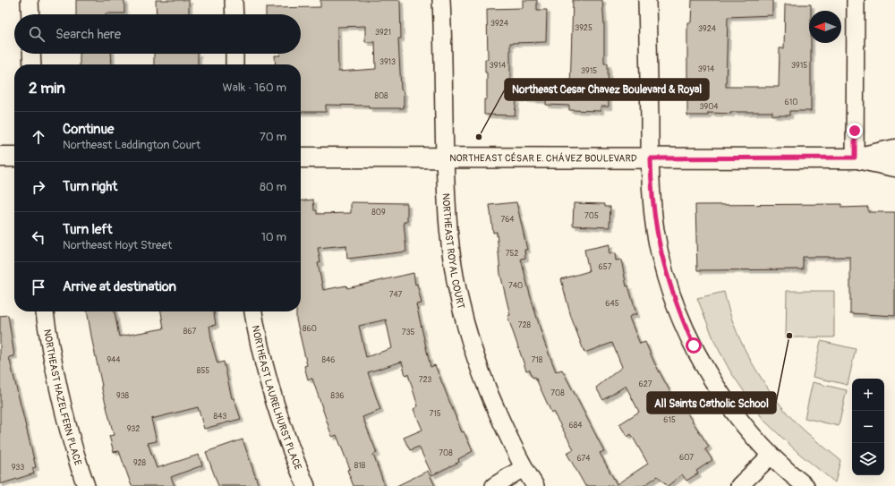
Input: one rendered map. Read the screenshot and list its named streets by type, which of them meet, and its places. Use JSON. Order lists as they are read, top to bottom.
{
  "streets": {
    "main road": ["NORTHEAST CÉSAR E. CHÁVEZ BOULEVARD"],
    "street": ["NORTHEAST ROYAL COURT", "NORTHEAST HAZELFERN PLACE", "NORTHEAST LAURELHURST PLACE"]
  },
  "crossings": [
    ["NORTHEAST CÉSAR E. CHÁVEZ BOULEVARD", "NORTHEAST ROYAL COURT"]
  ],
  "places": ["Northeast Cesar Chavez Boulevard & Royal", "All Saints Catholic School"],
  "house_numbers": [
    "3924",
    "3925",
    "3924",
    "3921",
    "3913",
    "3914",
    "3915",
    "3914",
    "3915",
    "808",
    "610",
    "3904",
    "809",
    "705",
    "764",
    "752",
    "657",
    "740",
    "747",
    "645",
    "728",
    "860",
    "867",
    "735",
    "944",
    "846",
    "718",
    "855",
    "723",
    "627",
    "708",
    "938",
    "836",
    "715",
    "843",
    "615",
    "684",
    "932",
    "708",
    "607",
    "674",
    "928",
    "818",
    "933"
  ],
  "north": "left",
  "page": {
    "search": "Search here",
    "heading": ["2 min", "Walk · 160 m"],
    "list": [
      ["Continue", "Northeast Laddington Court", "70 m"],
      ["Turn right", "80 m"],
      ["Turn left", "Northeast Hoyt Street", "10 m"],
      "Arrive at destination"
    ],
    "map_buttons": ["+", "−"]
  }
}
